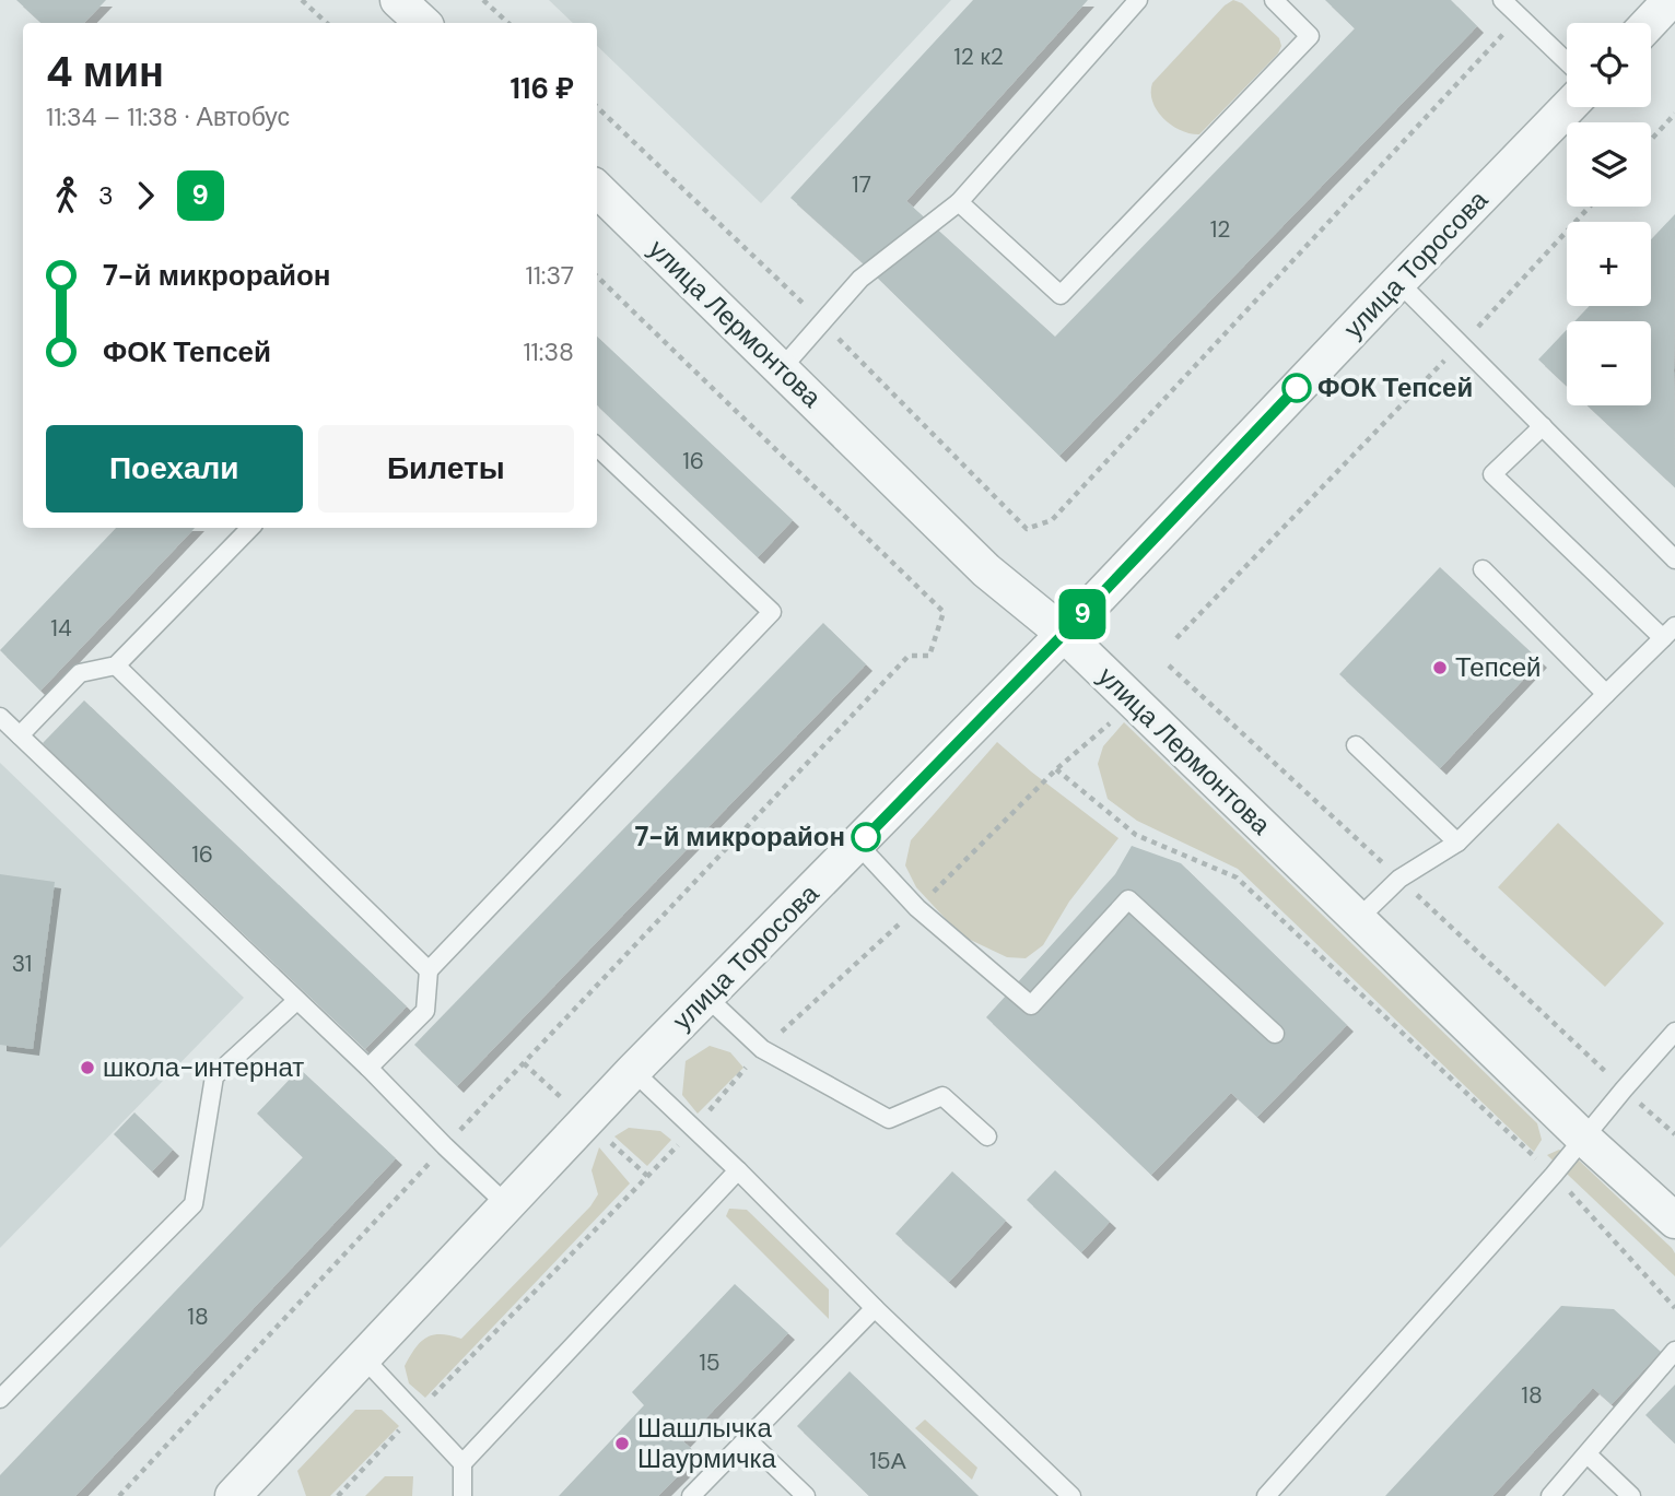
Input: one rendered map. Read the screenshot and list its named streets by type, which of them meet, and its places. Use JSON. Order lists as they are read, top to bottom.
{
  "streets": {
    "street": ["улица Торосова", "улица Лермонтова"]
  },
  "crossings": [
    ["улица Торосова", "улица Лермонтова"]
  ],
  "places": [
    "ФОК Тепсей",
    "Тепсей",
    "7-й микрорайон",
    "школа-интернат",
    "Шашлычка Шаурмичка"
  ],
  "lines": ["bus line 9"],
  "house_numbers": [
    "12 к2",
    "17",
    "12",
    "16",
    "14",
    "16",
    "31",
    "18",
    "15",
    "18",
    "15А"
  ],
  "page": {
    "on_map": "9",
    "map_buttons": ["+", "−"],
    "heading": ["4 мин", "11:34 – 11:38 · Автобус", "116 ₽"],
    "legs": ["3", "9"],
    "list": [
      {
        "name": "7-й микрорайон",
        "value": "11:37"
      },
      {
        "name": "ФОК Тепсей",
        "value": "11:38"
      }
    ],
    "buttons": ["Поехали", "Билеты"]
  }
}
